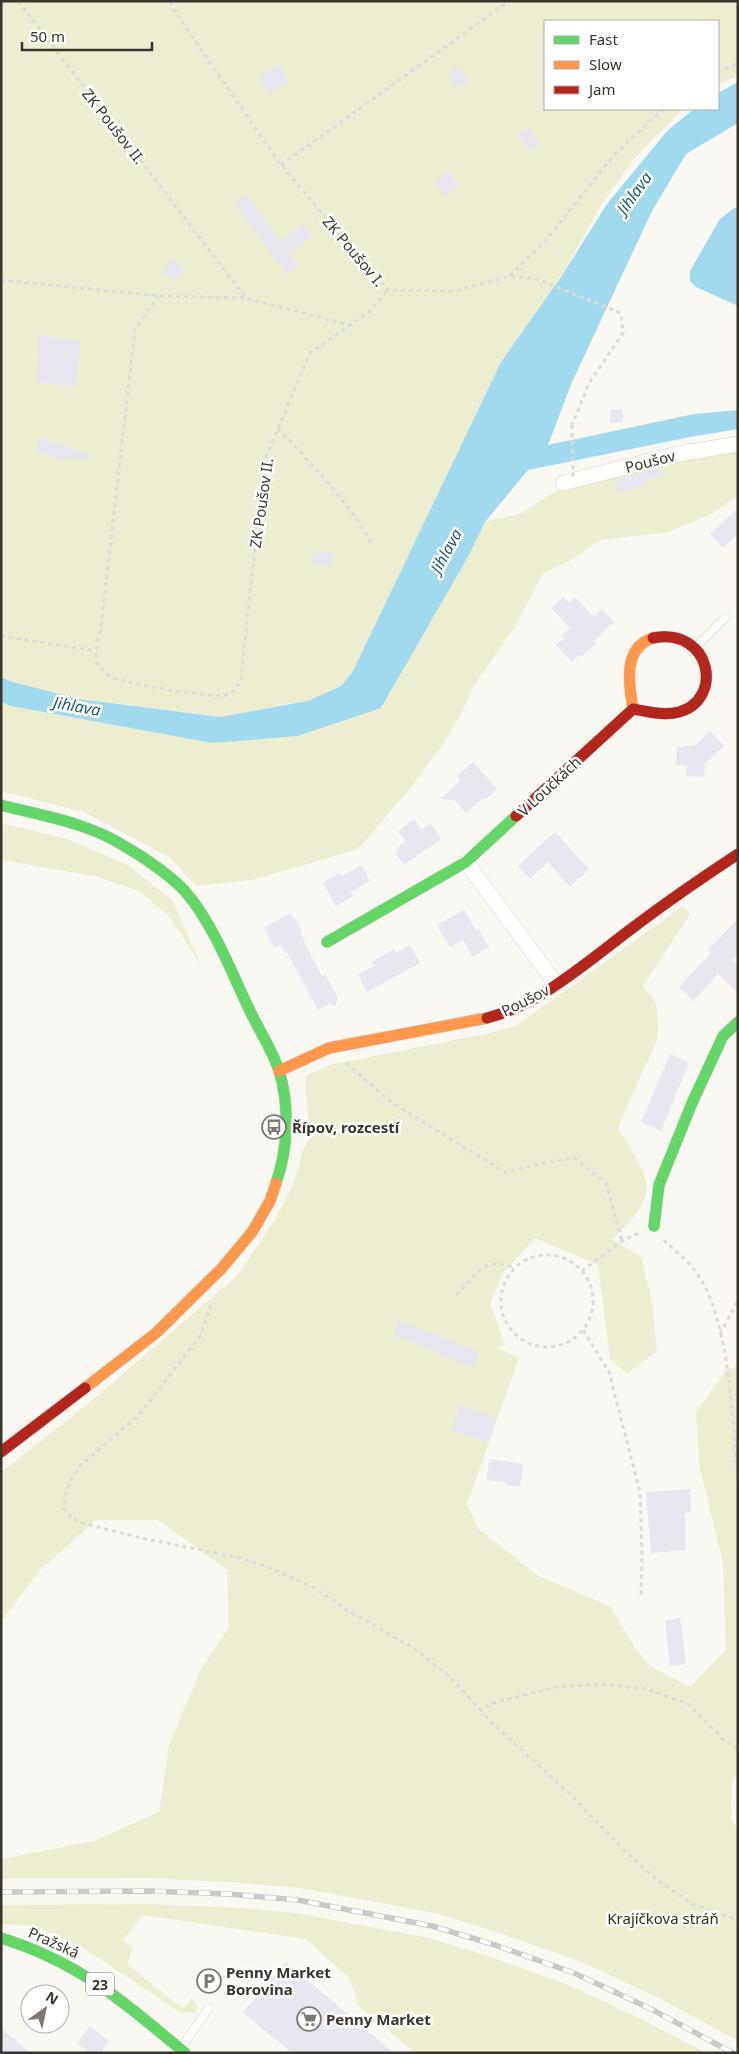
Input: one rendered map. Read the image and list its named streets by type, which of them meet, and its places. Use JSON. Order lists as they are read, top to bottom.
{
  "streets": {
    "street": [
      "Poušov",
      "V Loučkách",
      "Pražská",
      "23"
    ],
    "path": ["ZK Poušov II.", "ZK Poušov I."]
  },
  "crossings": [
    ["ZK Poušov II.", "ZK Poušov I."],
    ["ZK Poušov I.", "Poušov"]
  ],
  "water": ["Jihlava"],
  "parks": ["Krajíčkova stráň"],
  "places": {
    "bus stop": ["Řípov, rozcestí"],
    "parking": ["Penny Market Borovina"],
    "supermarket": ["Penny Market"]
  },
  "legend": ["Fast", "Slow", "Jam"],
  "scale_bar": "50 m",
  "north": "top right"
}
